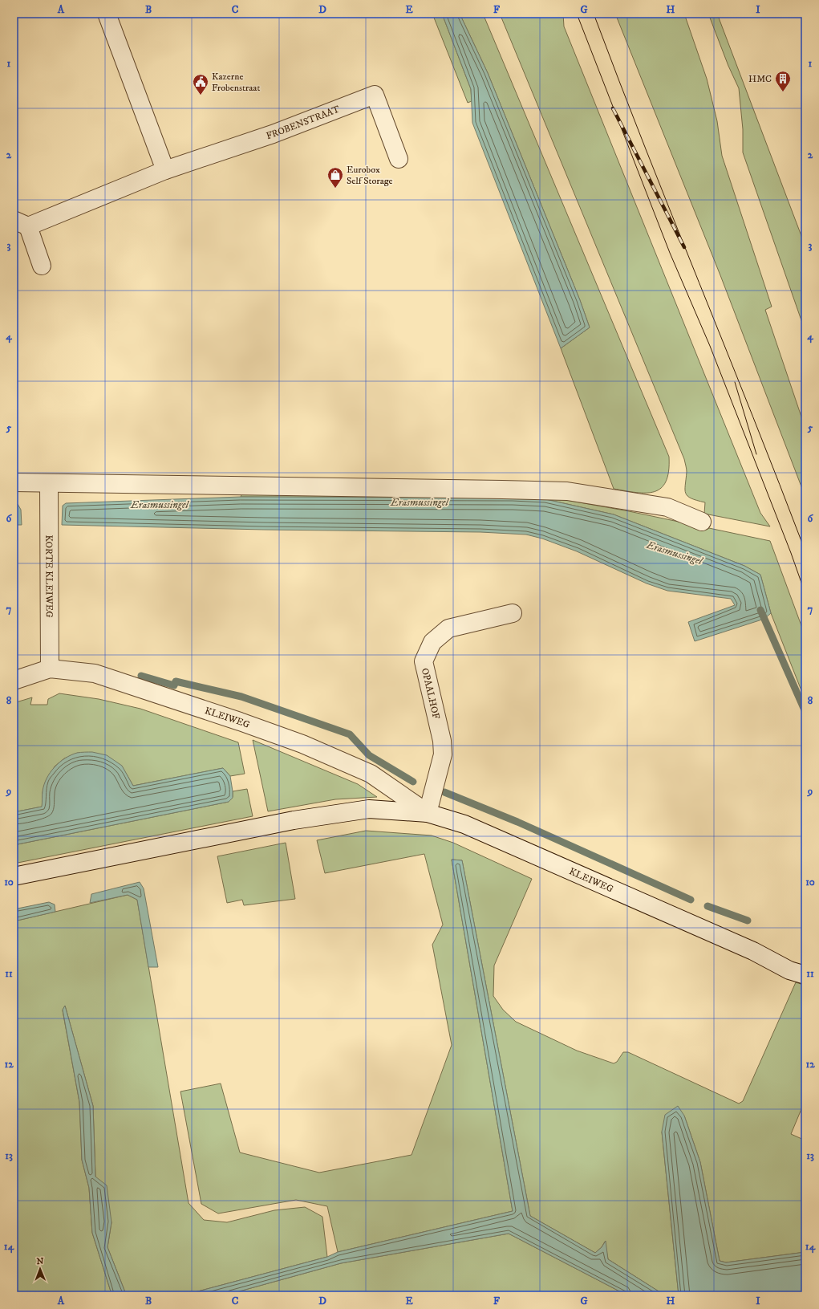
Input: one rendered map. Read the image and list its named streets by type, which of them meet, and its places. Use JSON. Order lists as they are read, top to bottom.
{
  "streets": {
    "street": [
      "FROBENSTRAAT",
      "KORTE KLEIWEG",
      "OPAALHOF",
      "KLEIWEG"
    ]
  },
  "crossings": [
    ["KORTE KLEIWEG", "KLEIWEG"],
    ["OPAALHOF", "KLEIWEG"]
  ],
  "water": ["Erasmussingel"],
  "places": {
    "building": ["HMC"],
    "public building": ["Kazerne Frobenstraat"],
    "shop": ["Eurobox Self Storage"]
  },
  "north": "top",
  "grid": {
    "columns": [
      "A",
      "B",
      "C",
      "D",
      "E",
      "F",
      "G",
      "H",
      "I"
    ],
    "rows": [
      "1",
      "2",
      "3",
      "4",
      "5",
      "6",
      "7",
      "8",
      "9",
      "10",
      "11",
      "12",
      "13",
      "14"
    ]
  }
}
